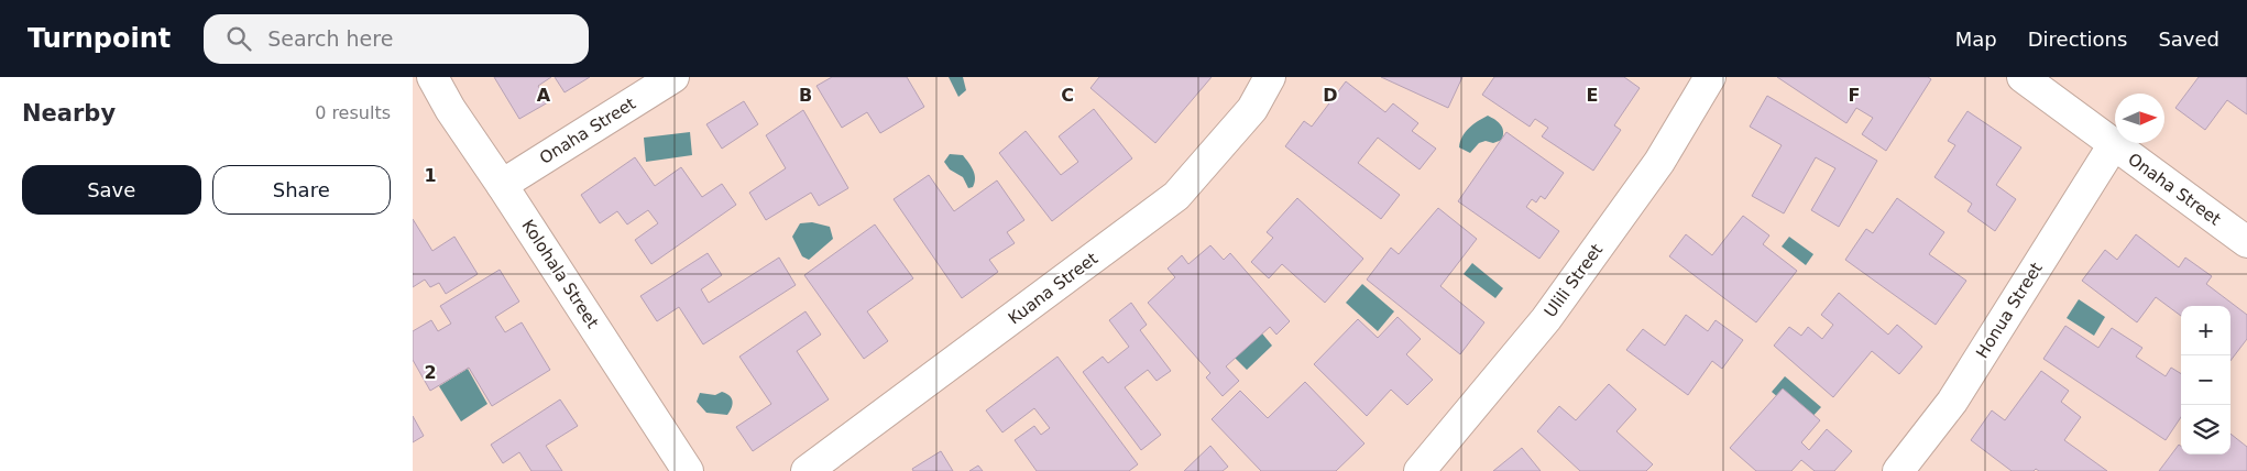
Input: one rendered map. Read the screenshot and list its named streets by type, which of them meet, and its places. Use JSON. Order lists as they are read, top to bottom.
{
  "streets": {
    "street": [
      "Onaha Street",
      "Kolohala Street",
      "Ulili Street",
      "Kuana Street",
      "Honua Street"
    ]
  },
  "crossings": [
    ["Onaha Street", "Kolohala Street"],
    ["Onaha Street", "Honua Street"]
  ],
  "north": "right",
  "page": {
    "header": "Turnpoint",
    "search": "Search here",
    "nav": ["Map", "Directions", "Saved"],
    "heading": ["Nearby", "0 results"],
    "buttons": ["Save", "Share"],
    "map_buttons": ["+", "−"]
  },
  "grid": {
    "columns": [
      "A",
      "B",
      "C",
      "D",
      "E",
      "F"
    ],
    "rows": ["1", "2"]
  }
}
